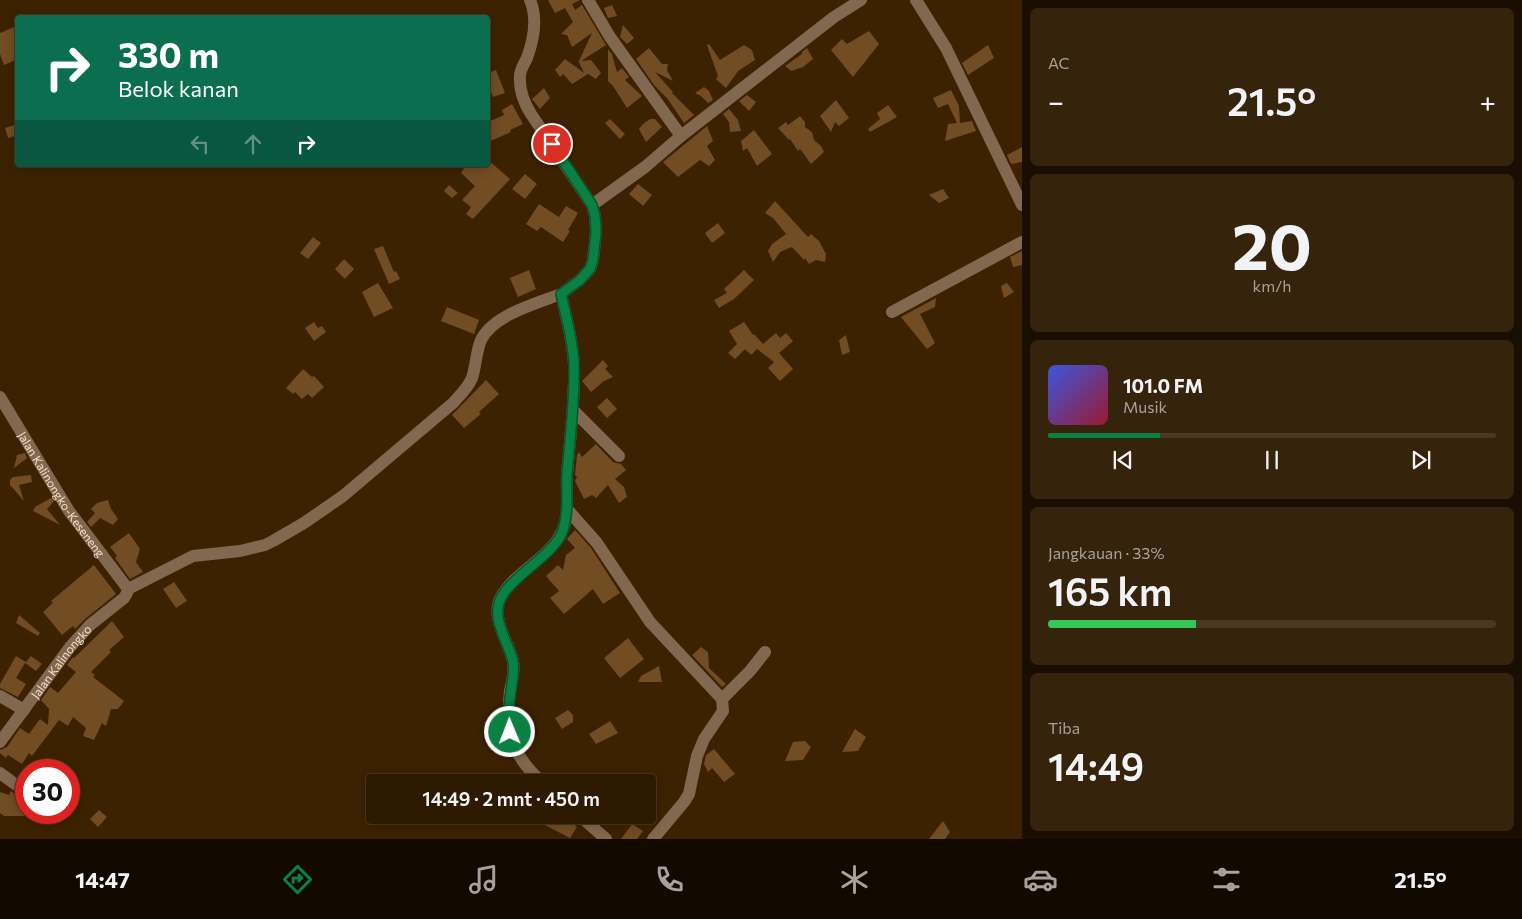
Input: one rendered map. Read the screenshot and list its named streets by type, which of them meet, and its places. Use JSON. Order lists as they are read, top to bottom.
{
  "streets": {
    "street": ["Jalan Kalinongko-Keseneng", "Jalan Kalinongko"]
  },
  "crossings": [
    ["Jalan Kalinongko-Keseneng", "Jalan Kalinongko"]
  ],
  "page": {
    "tile": [
      "AC",
      ["20", "km/h"],
      ["Jangkauan · 33%", "165 km"],
      ["Tiba", "14:49"]
    ],
    "turn": ["330 m", "Belok kanan"],
    "heat": ["−", "21.5°", "+"],
    "song": ["101.0 FM", "Musik"],
    "limit": "30",
    "trip": "14:49 · 2 mnt · 450 m",
    "tabs": ["14:47", "21.5°"]
  }
}
